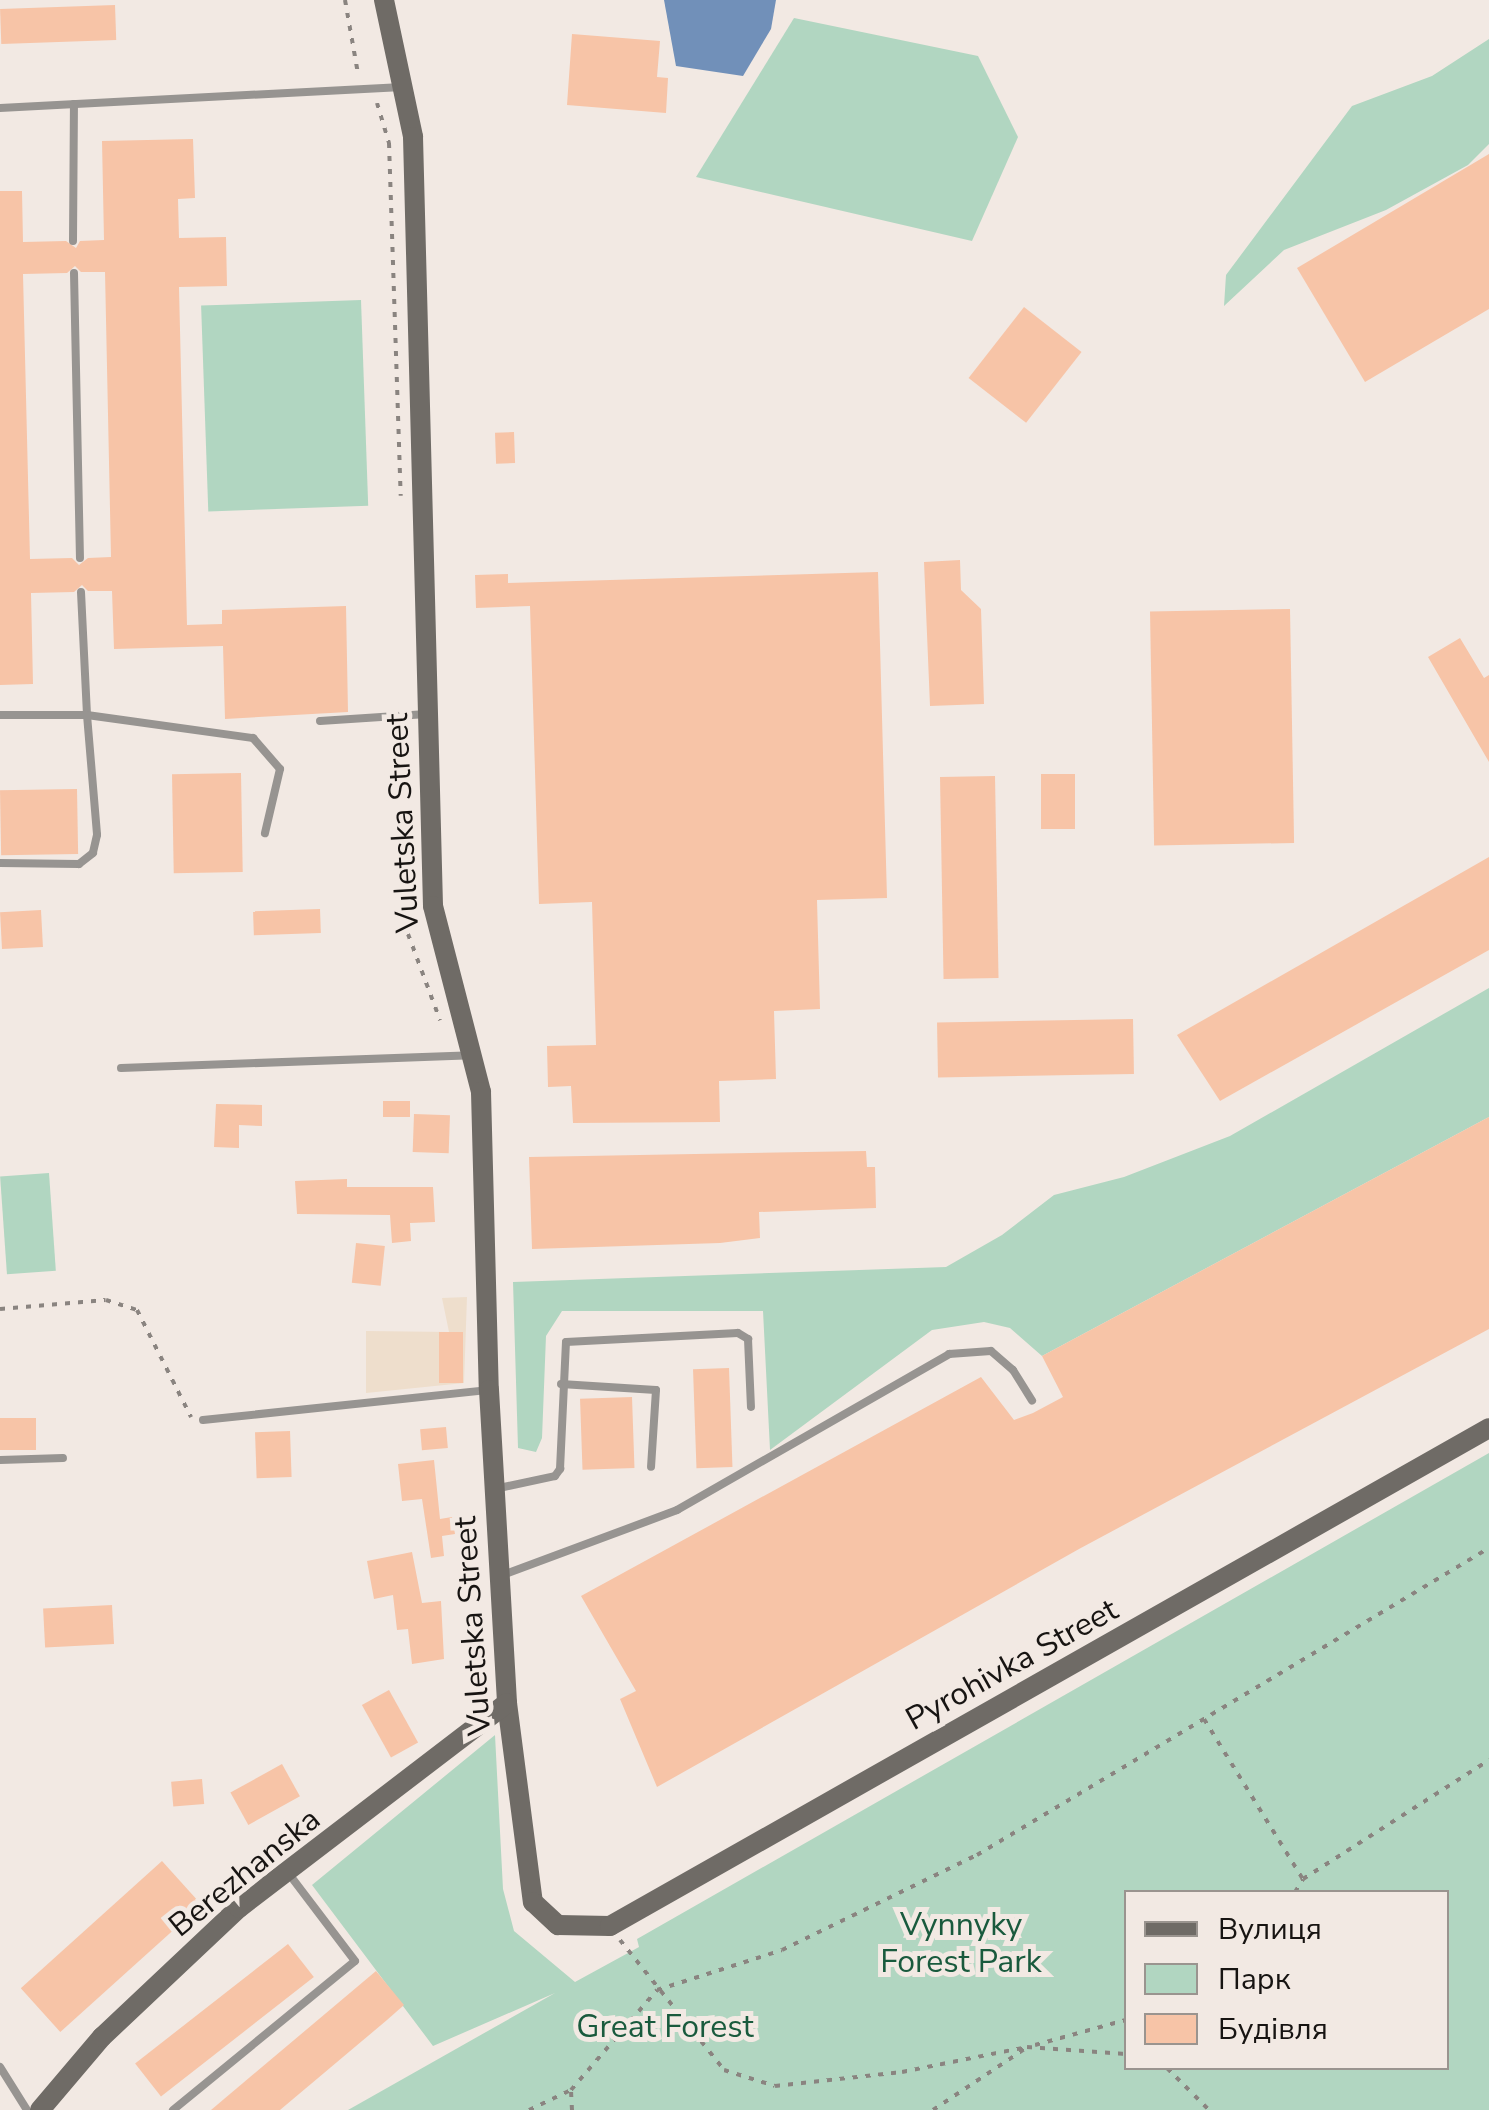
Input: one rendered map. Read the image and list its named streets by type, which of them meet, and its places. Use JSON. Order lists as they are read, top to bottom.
{
  "streets": {
    "street": ["Vuletska Street", "Pyrohivka Street", "Berezhanska"]
  },
  "crossings": [
    ["Vuletska Street", "Pyrohivka Street"],
    ["Vuletska Street", "Berezhanska"]
  ],
  "parks": ["Vynnyky Forest Park", "Great Forest"],
  "legend": ["Вулиця", "Парк", "Будівля"]
}
